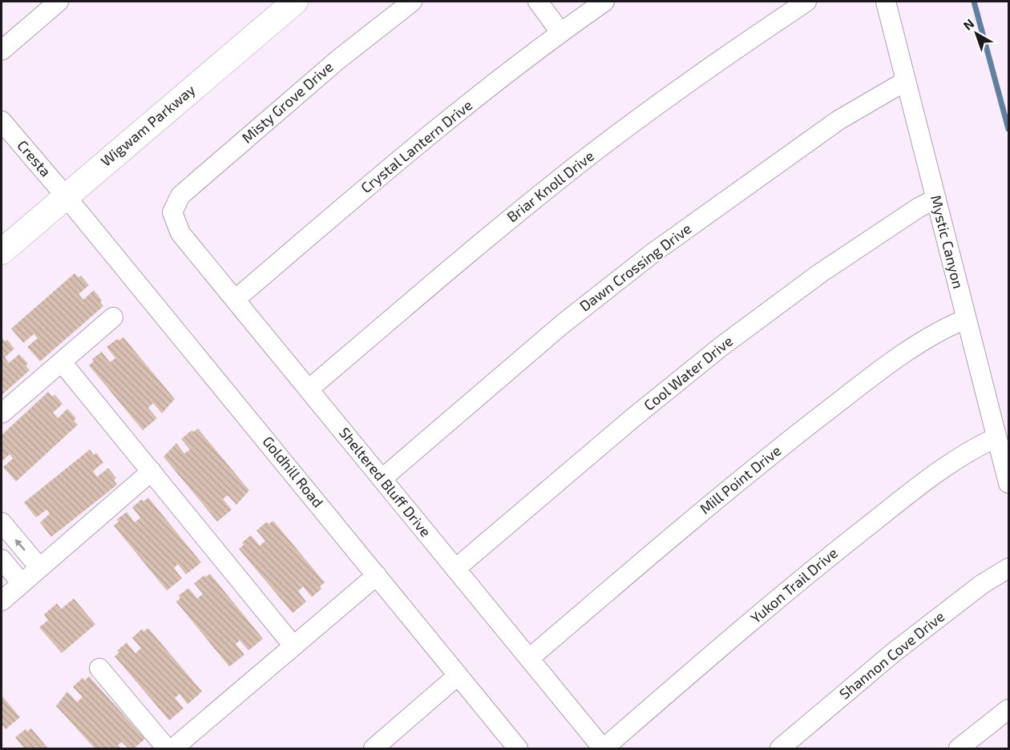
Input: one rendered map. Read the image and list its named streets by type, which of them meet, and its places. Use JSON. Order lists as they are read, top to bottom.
{
  "streets": {
    "main road": ["Wigwam Parkway"],
    "street": [
      "Misty Grove Drive",
      "Crystal Lantern Drive",
      "Cresta",
      "Briar Knoll Drive",
      "Mystic Canyon",
      "Dawn Crossing Drive",
      "Cool Water Drive",
      "Goldhill Road",
      "Mill Point Drive",
      "Sheltered Bluff Drive",
      "Yukon Trail Drive",
      "Shannon Cove Drive"
    ]
  },
  "crossings": [
    ["Misty Grove Drive", "Sheltered Bluff Drive"],
    ["Wigwam Parkway", "Cresta"],
    ["Wigwam Parkway", "Goldhill Road"],
    ["Crystal Lantern Drive", "Sheltered Bluff Drive"],
    ["Cresta", "Goldhill Road"],
    ["Briar Knoll Drive", "Sheltered Bluff Drive"],
    ["Mystic Canyon", "Dawn Crossing Drive"],
    ["Mystic Canyon", "Cool Water Drive"],
    ["Mystic Canyon", "Mill Point Drive"],
    ["Mystic Canyon", "Yukon Trail Drive"],
    ["Dawn Crossing Drive", "Sheltered Bluff Drive"],
    ["Cool Water Drive", "Sheltered Bluff Drive"],
    ["Mill Point Drive", "Sheltered Bluff Drive"],
    ["Sheltered Bluff Drive", "Yukon Trail Drive"]
  ],
  "north": "top left"
}
